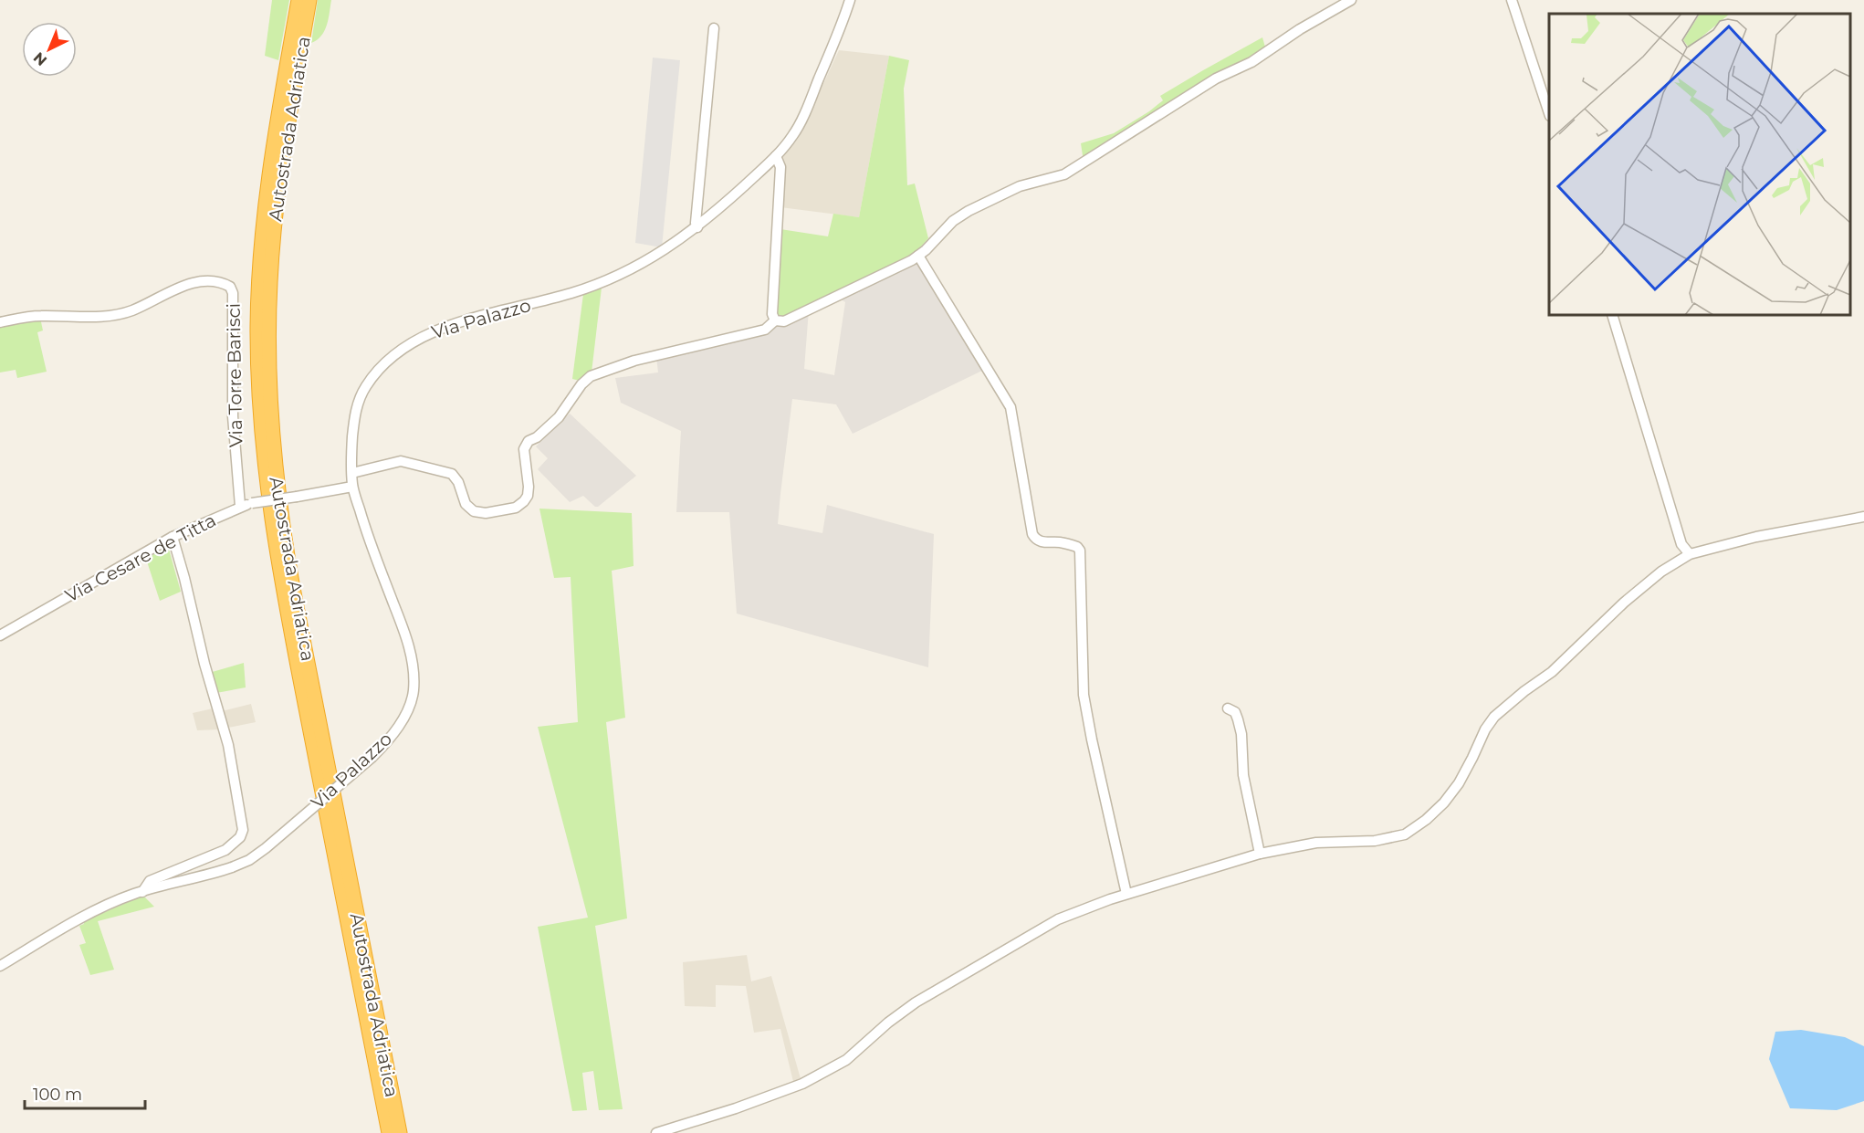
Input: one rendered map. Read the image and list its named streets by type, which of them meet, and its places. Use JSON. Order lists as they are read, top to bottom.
{
  "streets": {
    "highway": ["Autostrada Adriatica"],
    "street": ["Via Palazzo", "Via Torre Barisci", "Via Cesare de Titta"]
  },
  "crossings": [
    ["Via Palazzo", "Via Cesare de Titta"],
    ["Via Torre Barisci", "Via Cesare de Titta"]
  ],
  "scale_bar": "100 m",
  "north": "bottom left"
}
